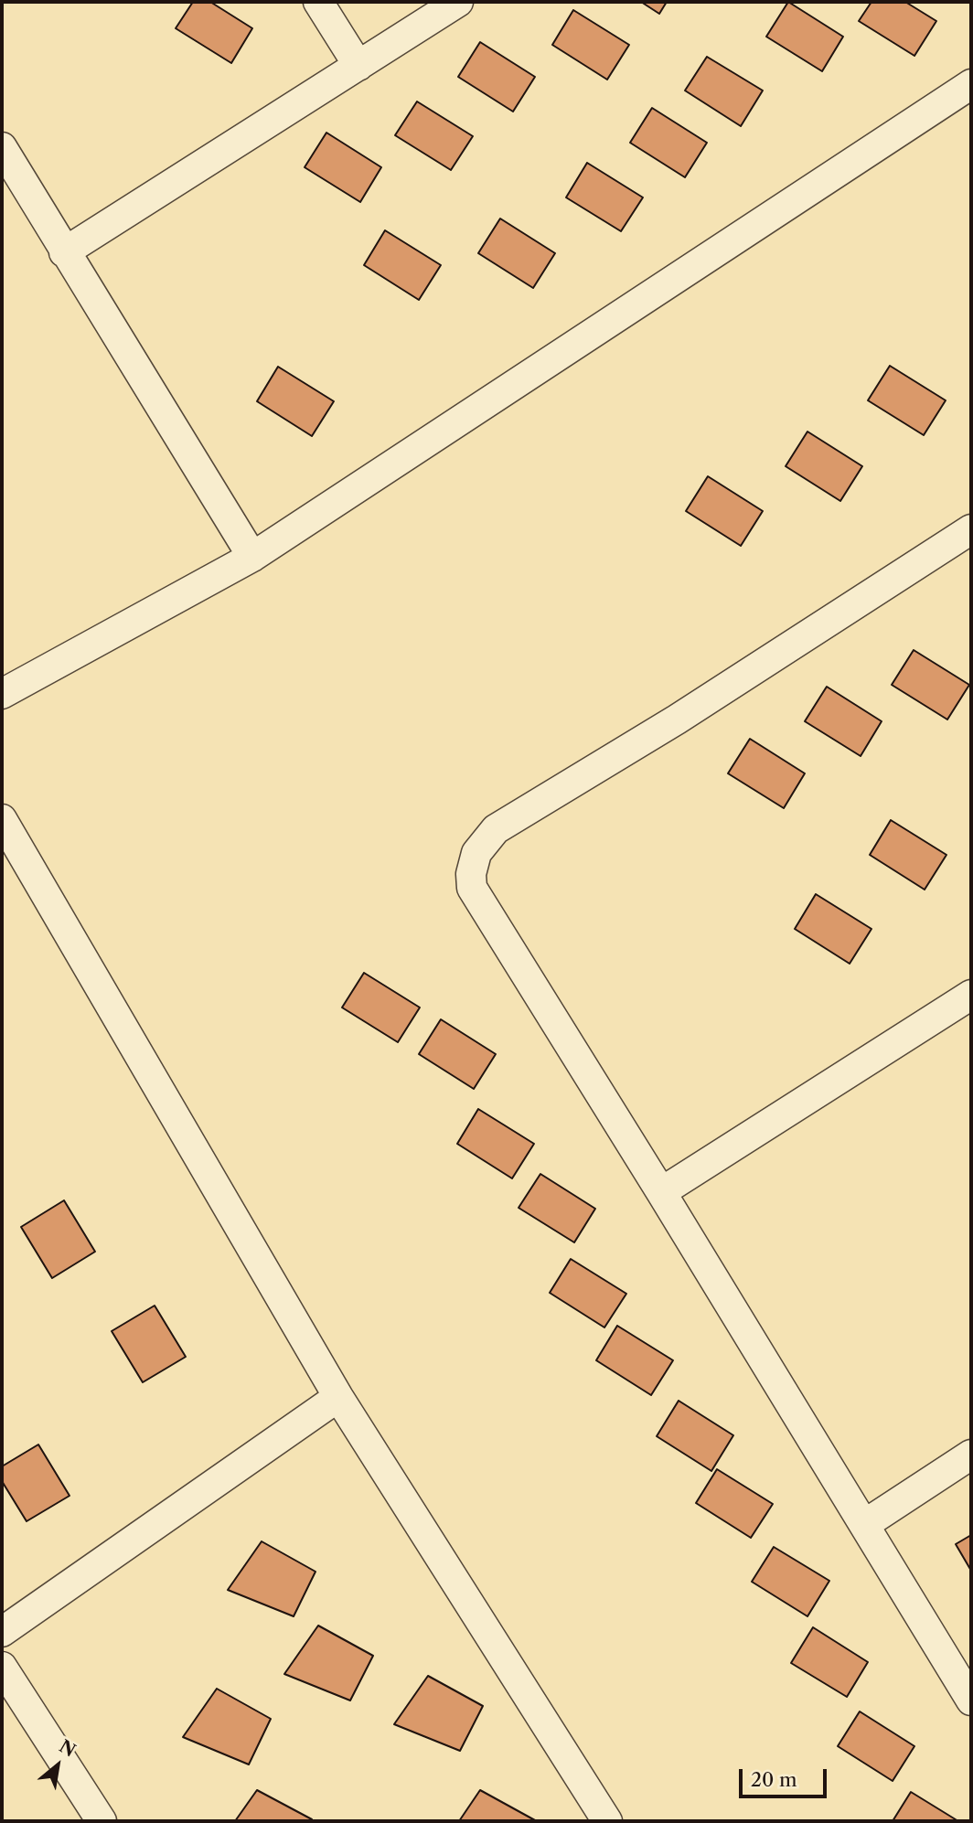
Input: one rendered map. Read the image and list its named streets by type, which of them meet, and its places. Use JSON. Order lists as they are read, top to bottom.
{
  "scale_bar": "20 m",
  "north": "top right"
}
